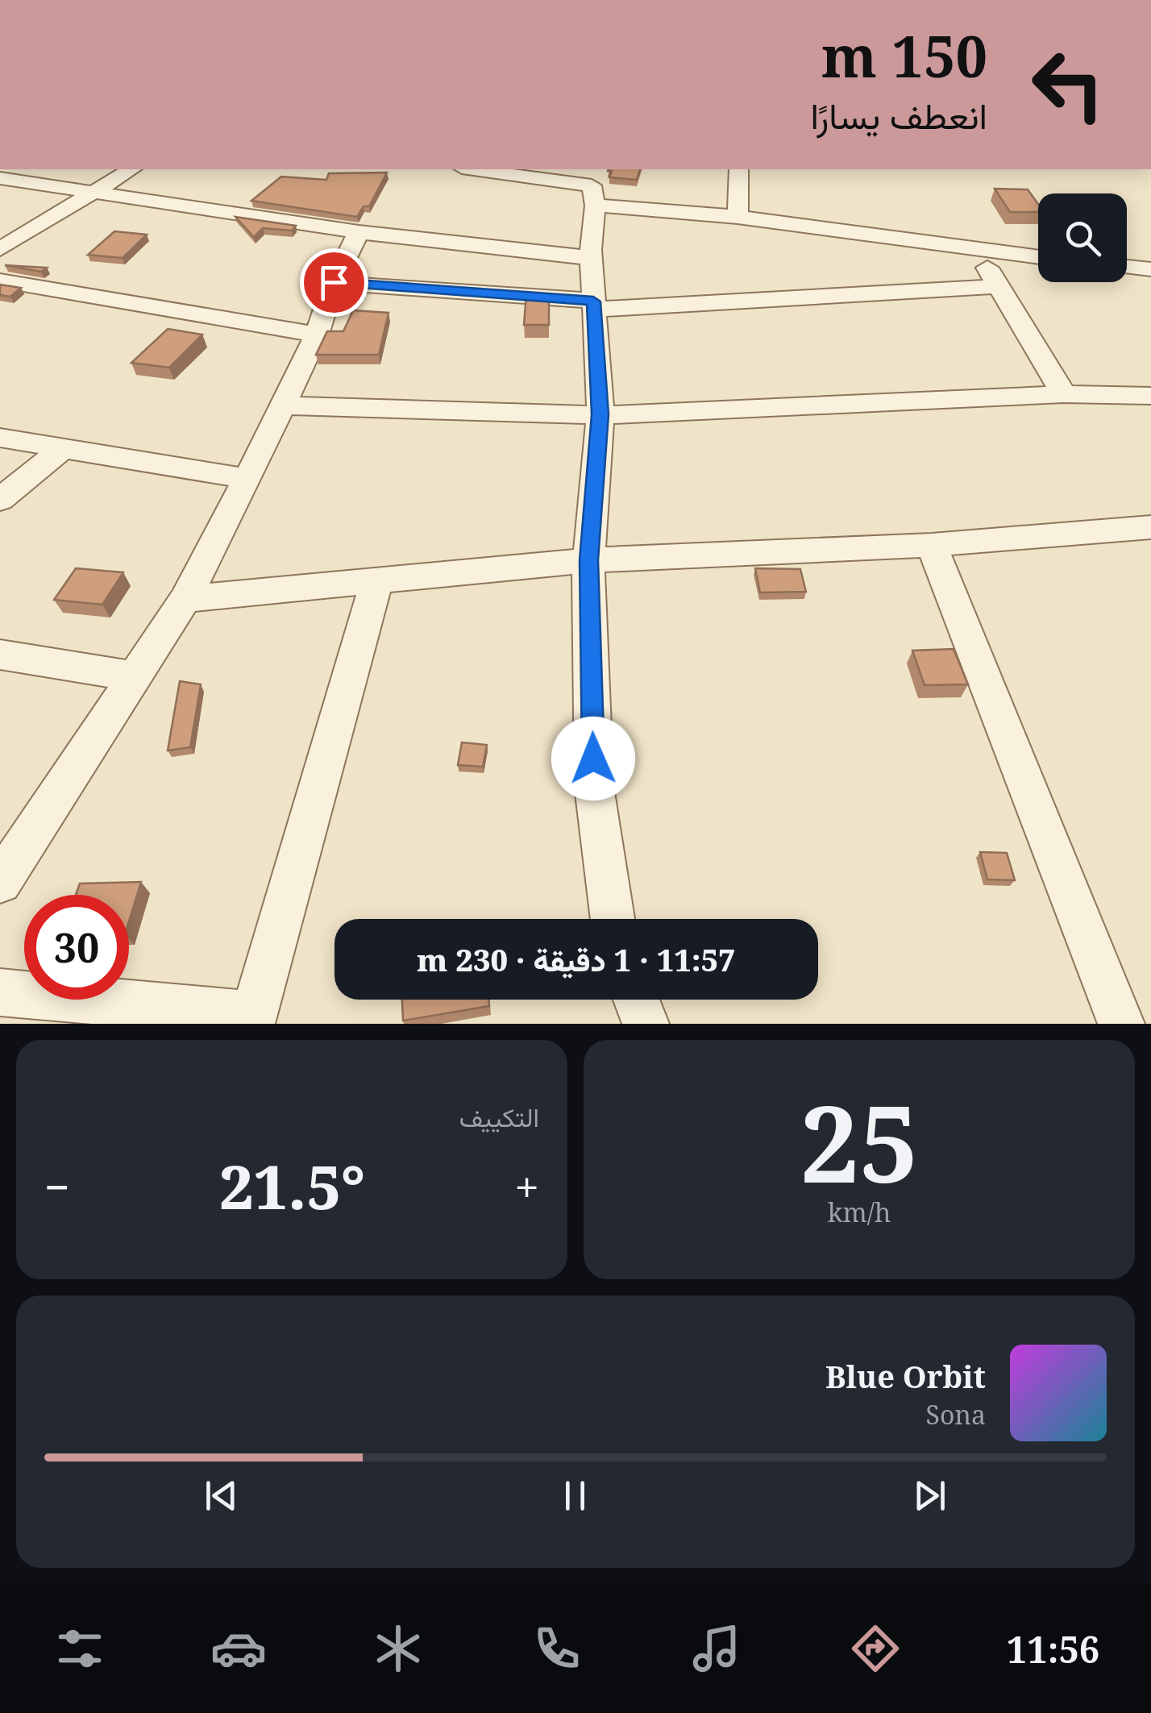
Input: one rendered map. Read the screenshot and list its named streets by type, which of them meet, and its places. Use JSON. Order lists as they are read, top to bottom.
{
  "page": {
    "turn": ["150 m", "انعطف يسارًا"],
    "limit": "30",
    "trip": "11:57 · 1 دقيقة · 230 m",
    "tile": [
      ["25", "km/h"],
      "التكييف"
    ],
    "heat": ["−", "21.5°", "+"],
    "song": ["Blue Orbit", "Sona"],
    "tabs": "11:56"
  }
}
